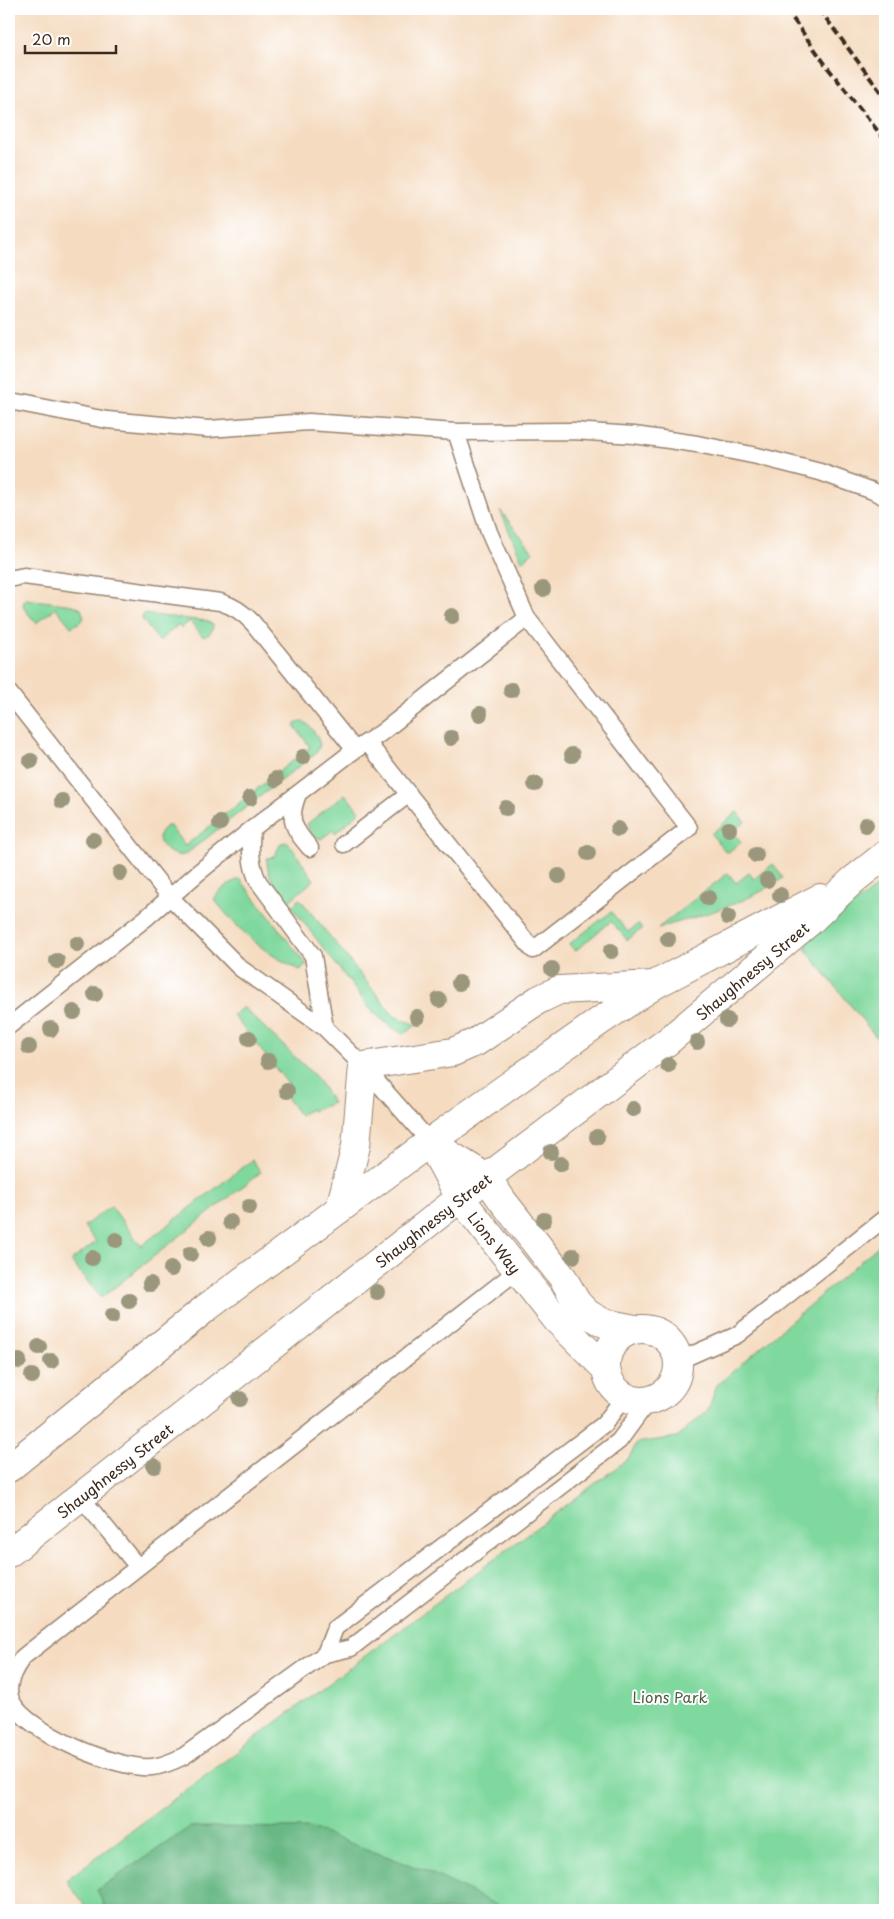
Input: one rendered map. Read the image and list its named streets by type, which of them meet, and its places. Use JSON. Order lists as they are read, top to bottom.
{
  "streets": {
    "main road": ["Shaughnessy Street", "Lions Way"]
  },
  "crossings": [
    ["Shaughnessy Street", "Lions Way"]
  ],
  "parks": ["Lions Park"],
  "scale_bar": "20 m"
}
